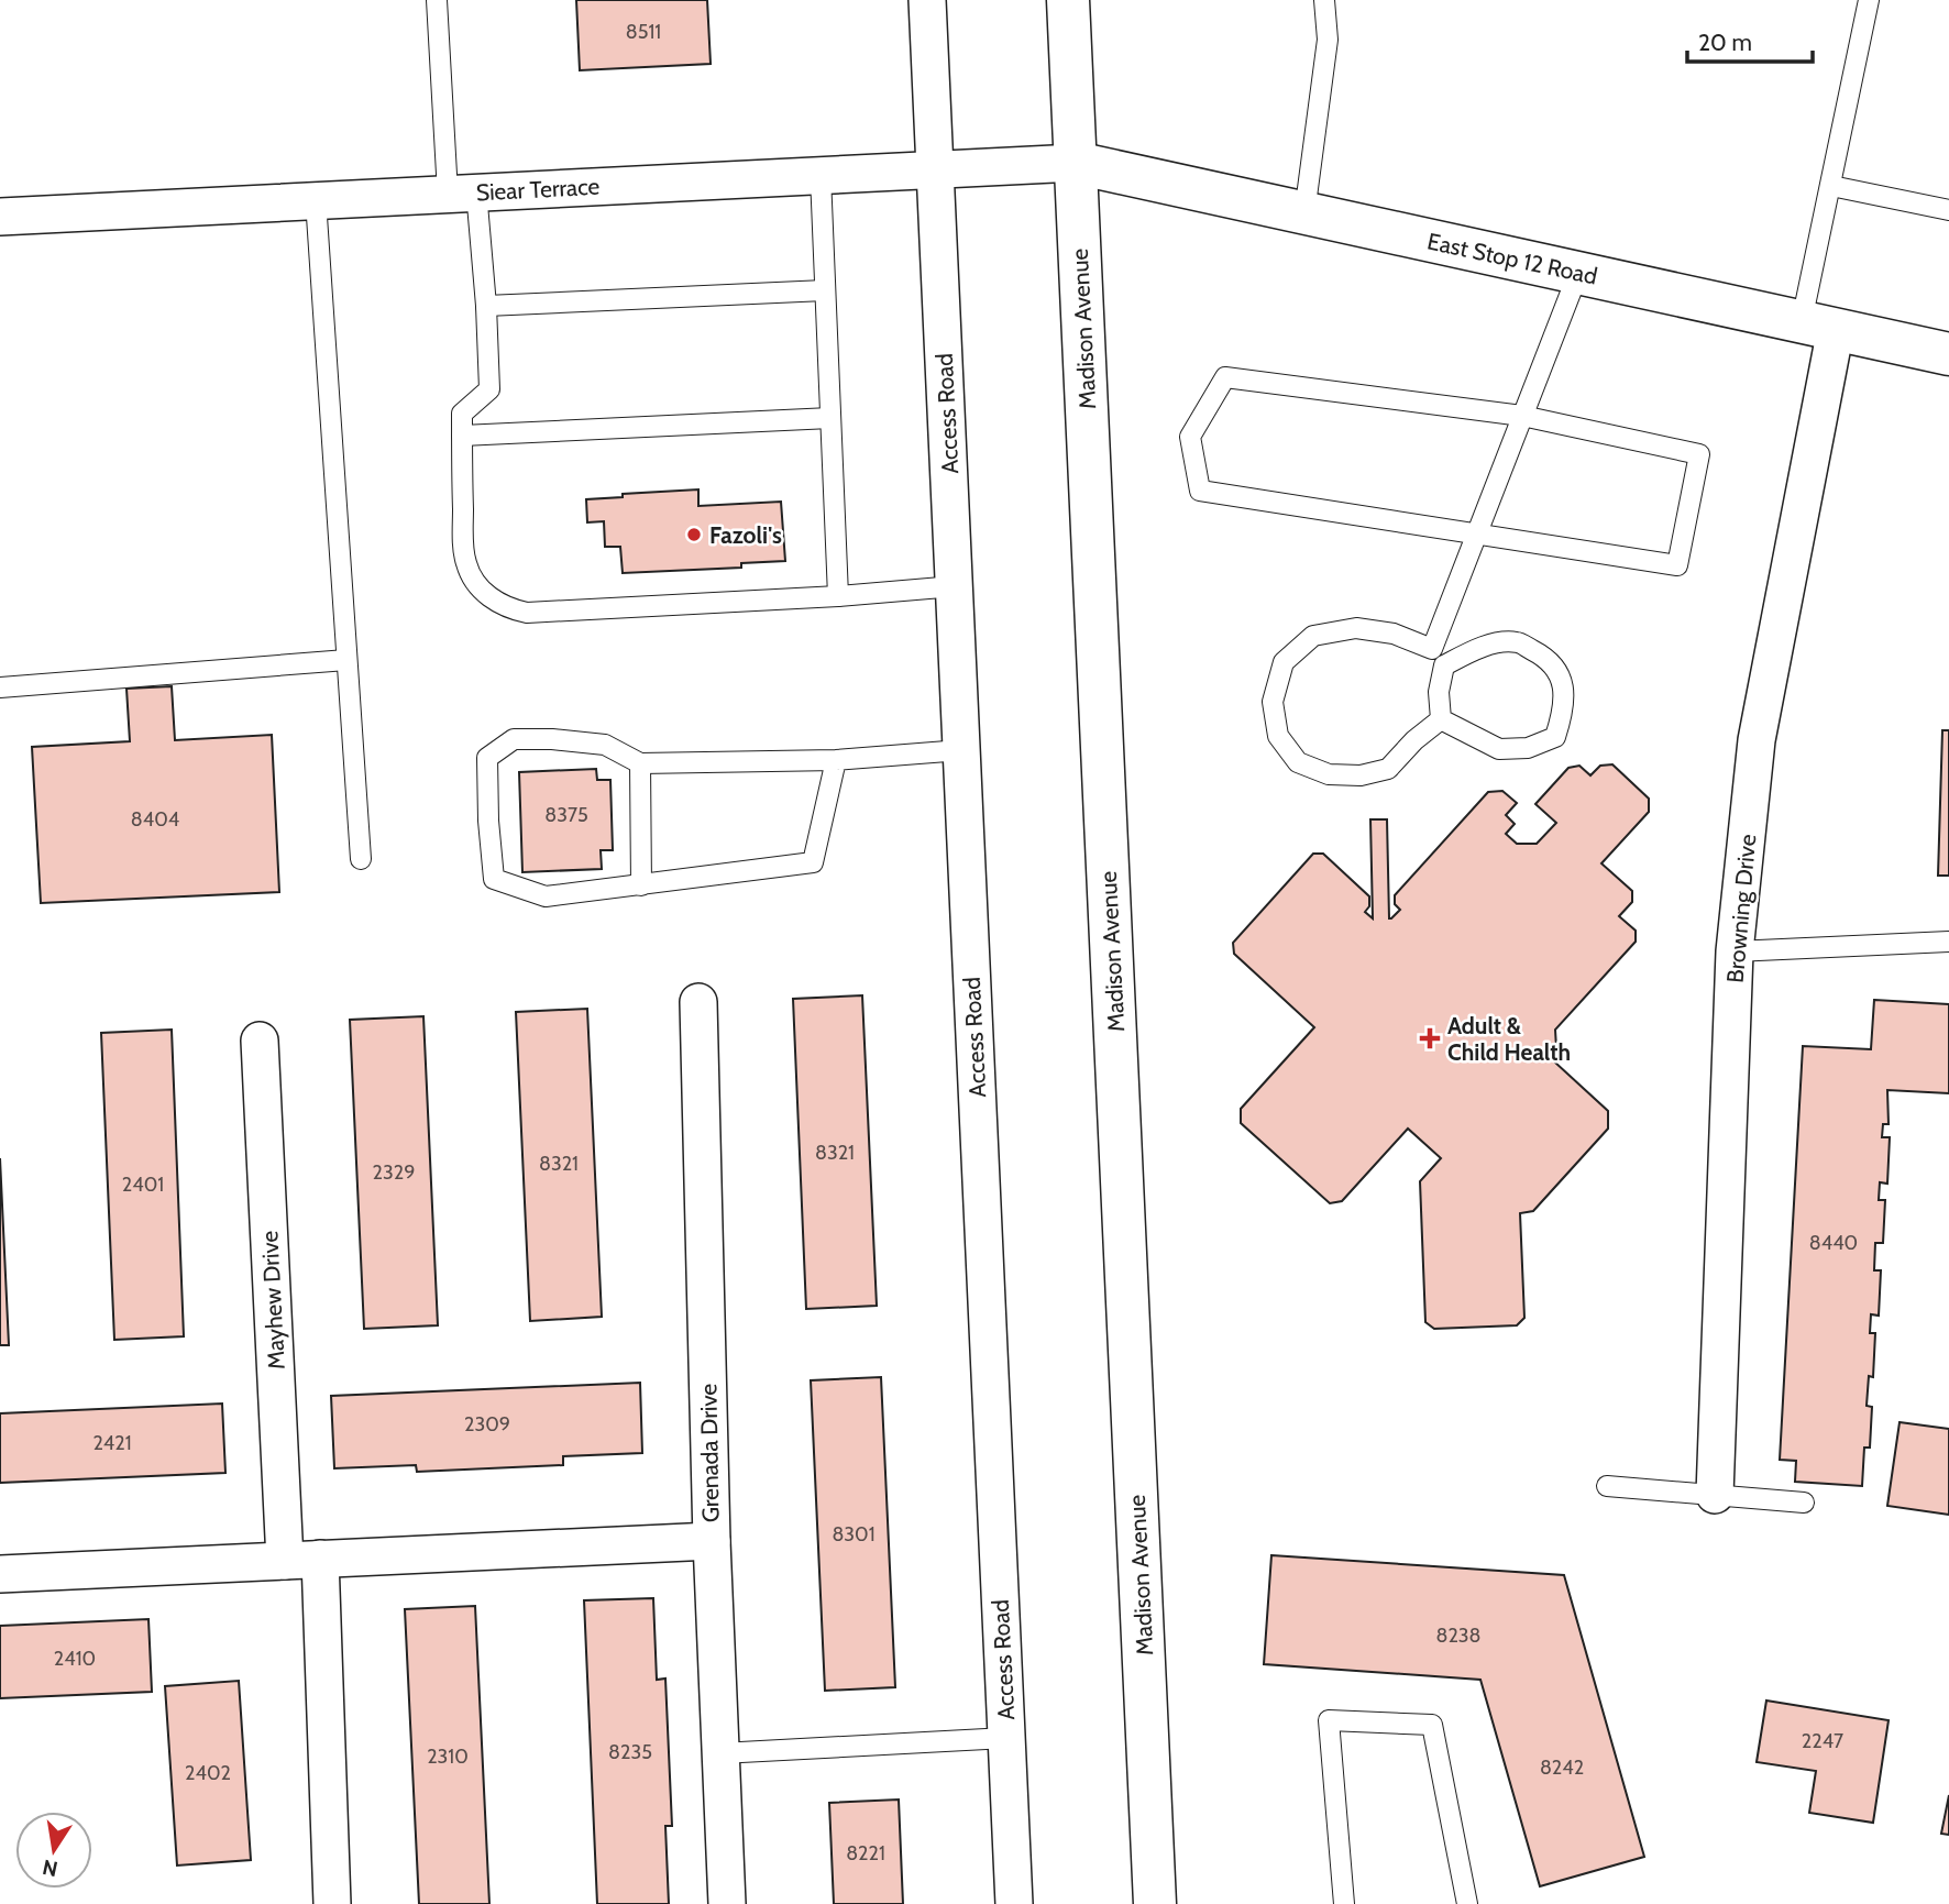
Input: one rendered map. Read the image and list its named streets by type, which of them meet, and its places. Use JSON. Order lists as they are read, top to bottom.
{
  "streets": {
    "main road": ["East Stop 12 Road", "Madison Avenue"],
    "street": [
      "Siear Terrace",
      "Access Road",
      "Browning Drive",
      "Mayhew Drive",
      "Grenada Drive"
    ]
  },
  "crossings": [
    ["Siear Terrace", "East Stop 12 Road"],
    ["Siear Terrace", "Madison Avenue"],
    ["Siear Terrace", "Access Road"],
    ["East Stop 12 Road", "Madison Avenue"],
    ["East Stop 12 Road", "Browning Drive"]
  ],
  "places": {
    "other": ["Fazoli's"],
    "health": ["Adult & Child Health"]
  },
  "house_numbers": [
    "8511",
    "8375",
    "8404",
    "8321",
    "8321",
    "2329",
    "2401",
    "8440",
    "2309",
    "2421",
    "8301",
    "8238",
    "2410",
    "2247",
    "8235",
    "2310",
    "8242",
    "2402",
    "8221"
  ],
  "scale_bar": "20 m",
  "north": "bottom"
}
